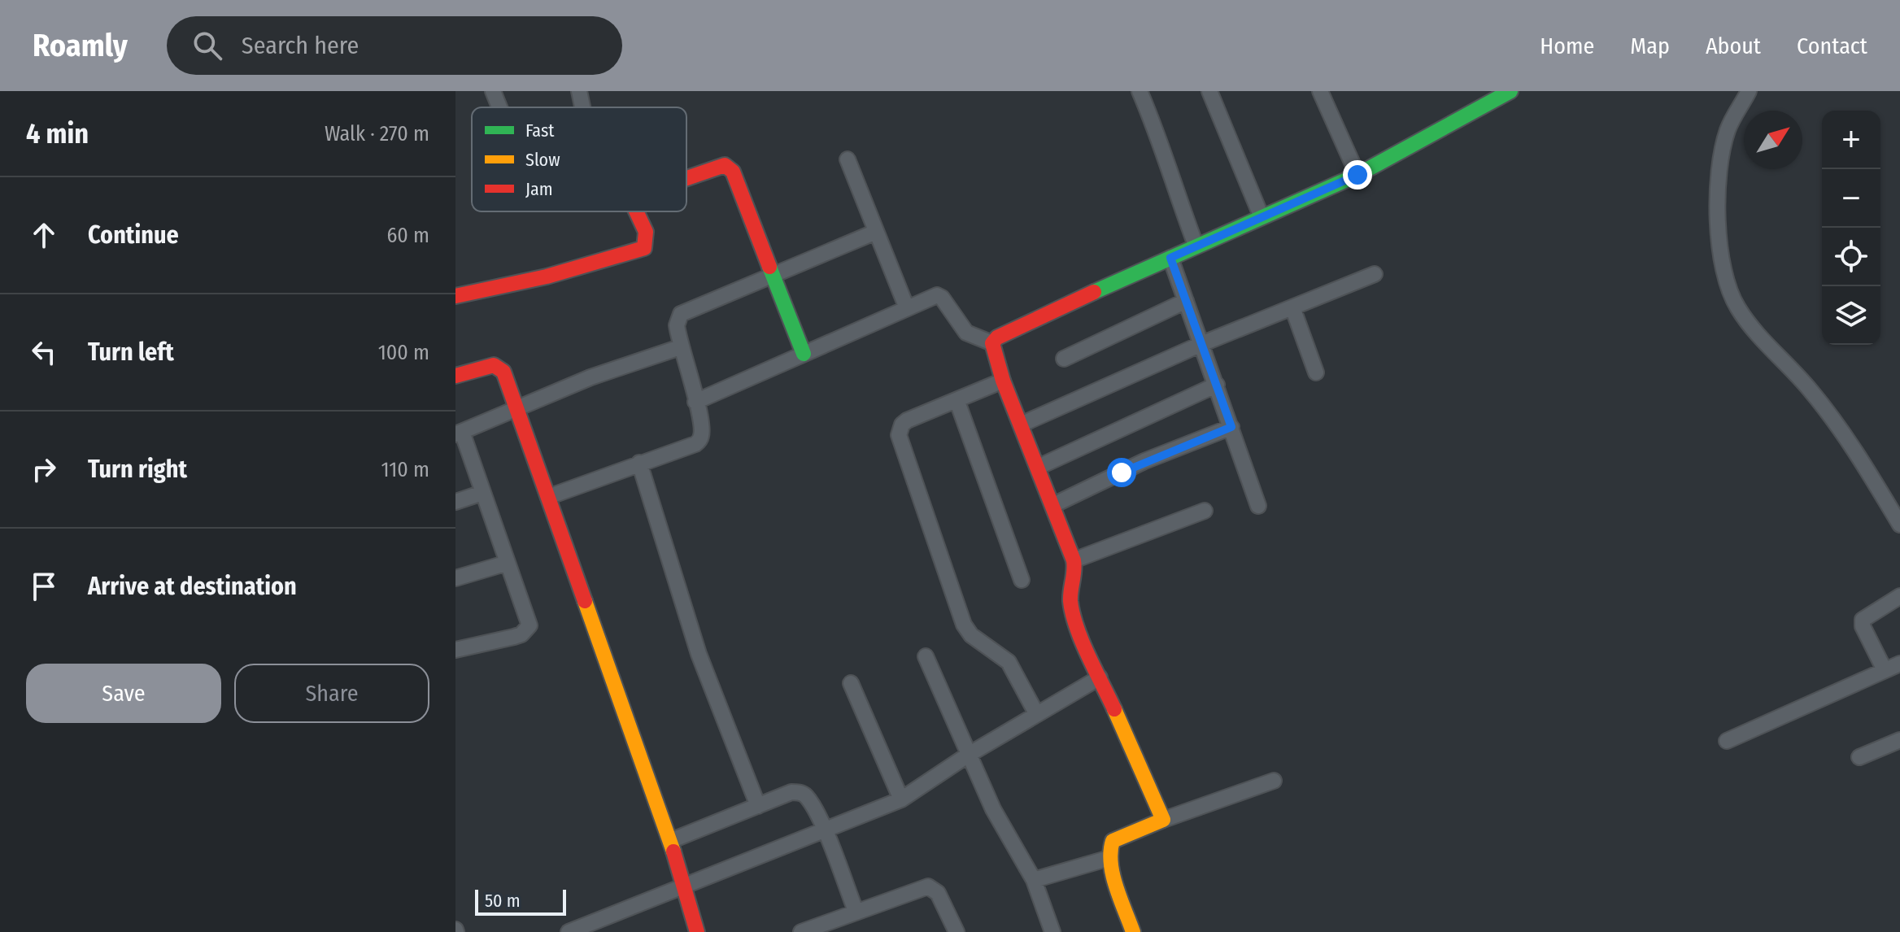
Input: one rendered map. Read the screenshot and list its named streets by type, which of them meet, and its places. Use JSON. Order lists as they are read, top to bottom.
{
  "legend": ["Fast", "Slow", "Jam"],
  "scale_bar": "50 m",
  "north": "top right",
  "page": {
    "header": "Roamly",
    "search": "Search here",
    "nav": [
      "Home",
      "Map",
      "About",
      "Contact"
    ],
    "heading": ["4 min", "Walk · 270 m"],
    "map_buttons": ["+", "−"],
    "list": [
      ["Continue", "60 m"],
      ["Turn left", "100 m"],
      ["Turn right", "110 m"],
      "Arrive at destination"
    ],
    "buttons": ["Save", "Share"],
    "scale": "50 m"
  }
}
